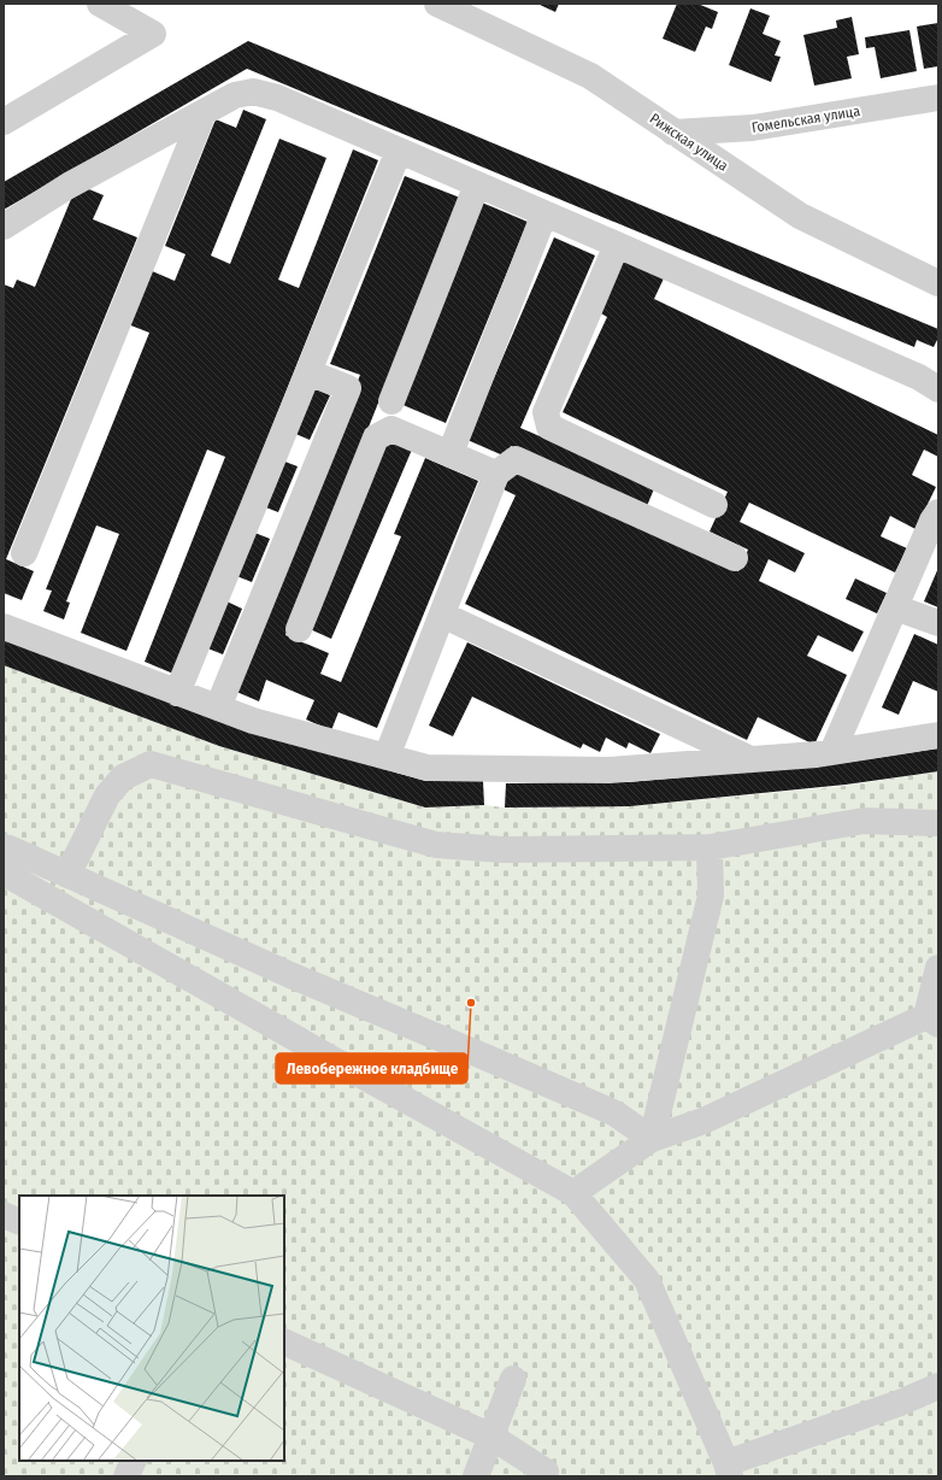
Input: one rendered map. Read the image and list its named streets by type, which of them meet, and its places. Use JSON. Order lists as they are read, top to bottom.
{
  "streets": {
    "street": ["Гомельская улица", "Рижская улица"]
  },
  "crossings": [
    ["Гомельская улица", "Рижская улица"]
  ],
  "places": ["Левобережное кладбище"]
}
